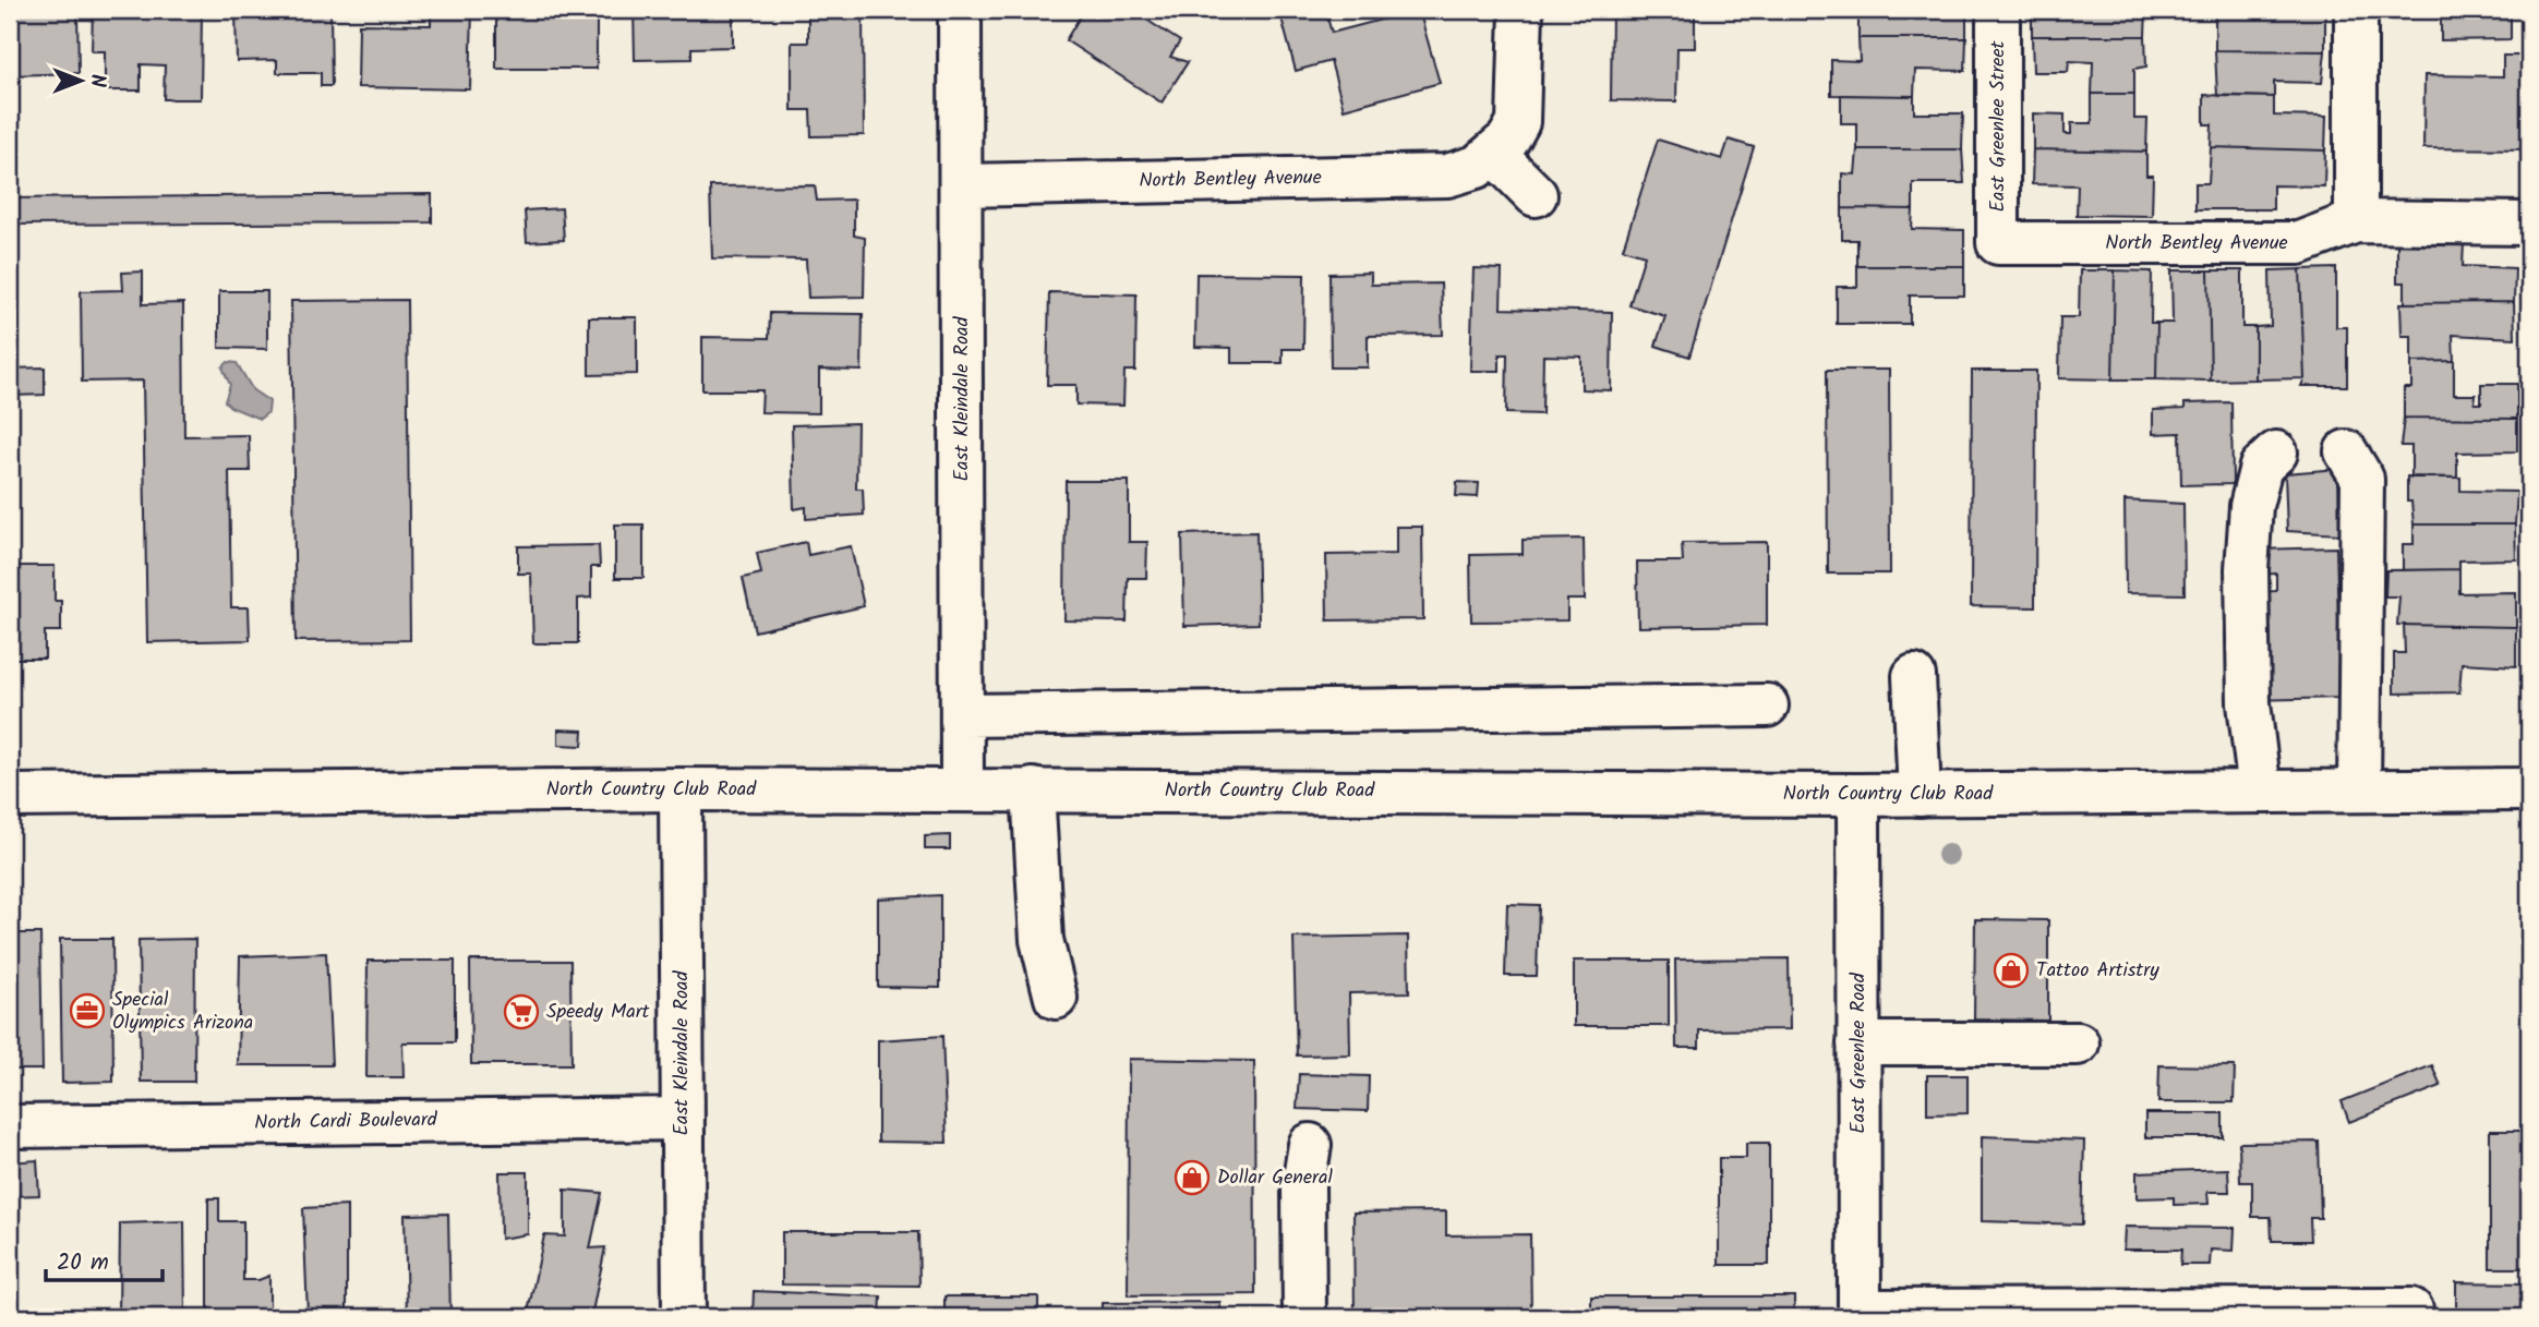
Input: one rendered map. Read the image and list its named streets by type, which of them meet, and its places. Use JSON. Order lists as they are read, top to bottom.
{
  "streets": {
    "street": [
      "East Greenlee Street",
      "North Bentley Avenue",
      "East Kleindale Road",
      "North Country Club Road",
      "East Greenlee Road",
      "North Cardi Boulevard"
    ]
  },
  "crossings": [
    ["East Greenlee Street", "North Bentley Avenue"],
    ["North Bentley Avenue", "East Kleindale Road"],
    ["East Kleindale Road", "North Country Club Road"],
    ["East Kleindale Road", "North Cardi Boulevard"],
    ["North Country Club Road", "East Greenlee Road"]
  ],
  "places": {
    "shop": ["Tattoo Artistry", "Dollar General"],
    "office": ["Special Olympics Arizona"],
    "supermarket": ["Speedy Mart"]
  },
  "scale_bar": "20 m",
  "north": "right"
}
